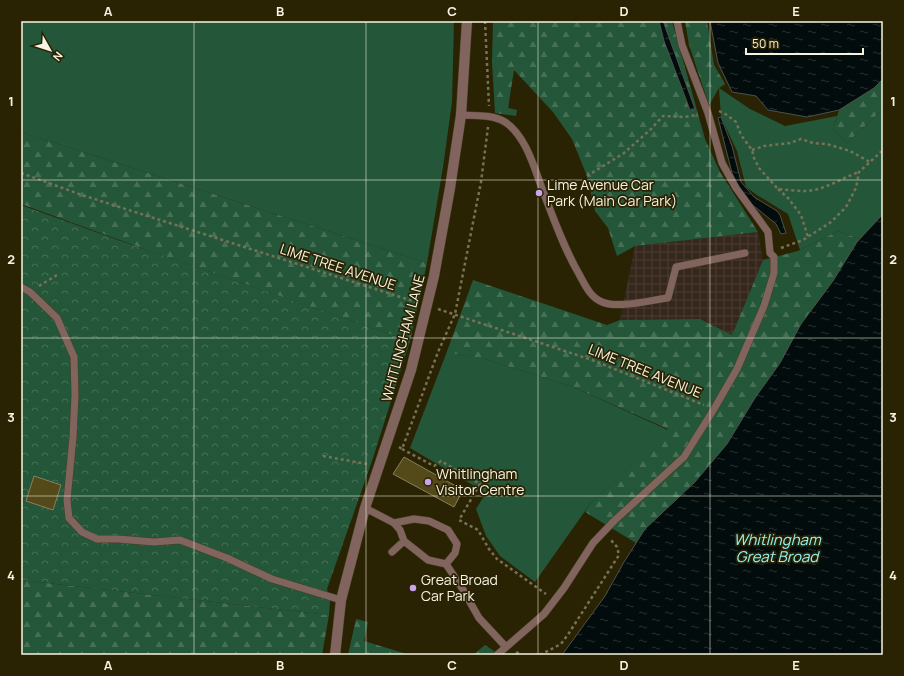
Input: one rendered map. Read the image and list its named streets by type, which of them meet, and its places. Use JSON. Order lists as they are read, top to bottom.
{
  "streets": {
    "street": ["WHITLINGHAM LANE"],
    "path": ["LIME TREE AVENUE"]
  },
  "crossings": [
    ["LIME TREE AVENUE", "WHITLINGHAM LANE"]
  ],
  "water": ["Whitlingham Great Broad"],
  "places": ["Lime Avenue Car Park (Main Car Park)", "Whitlingham Visitor Centre", "Great Broad Car Park"],
  "scale_bar": "50 m",
  "north": "bottom right",
  "grid": {
    "columns": [
      "A",
      "B",
      "C",
      "D",
      "E"
    ],
    "rows": [
      "1",
      "2",
      "3",
      "4"
    ]
  }
}
